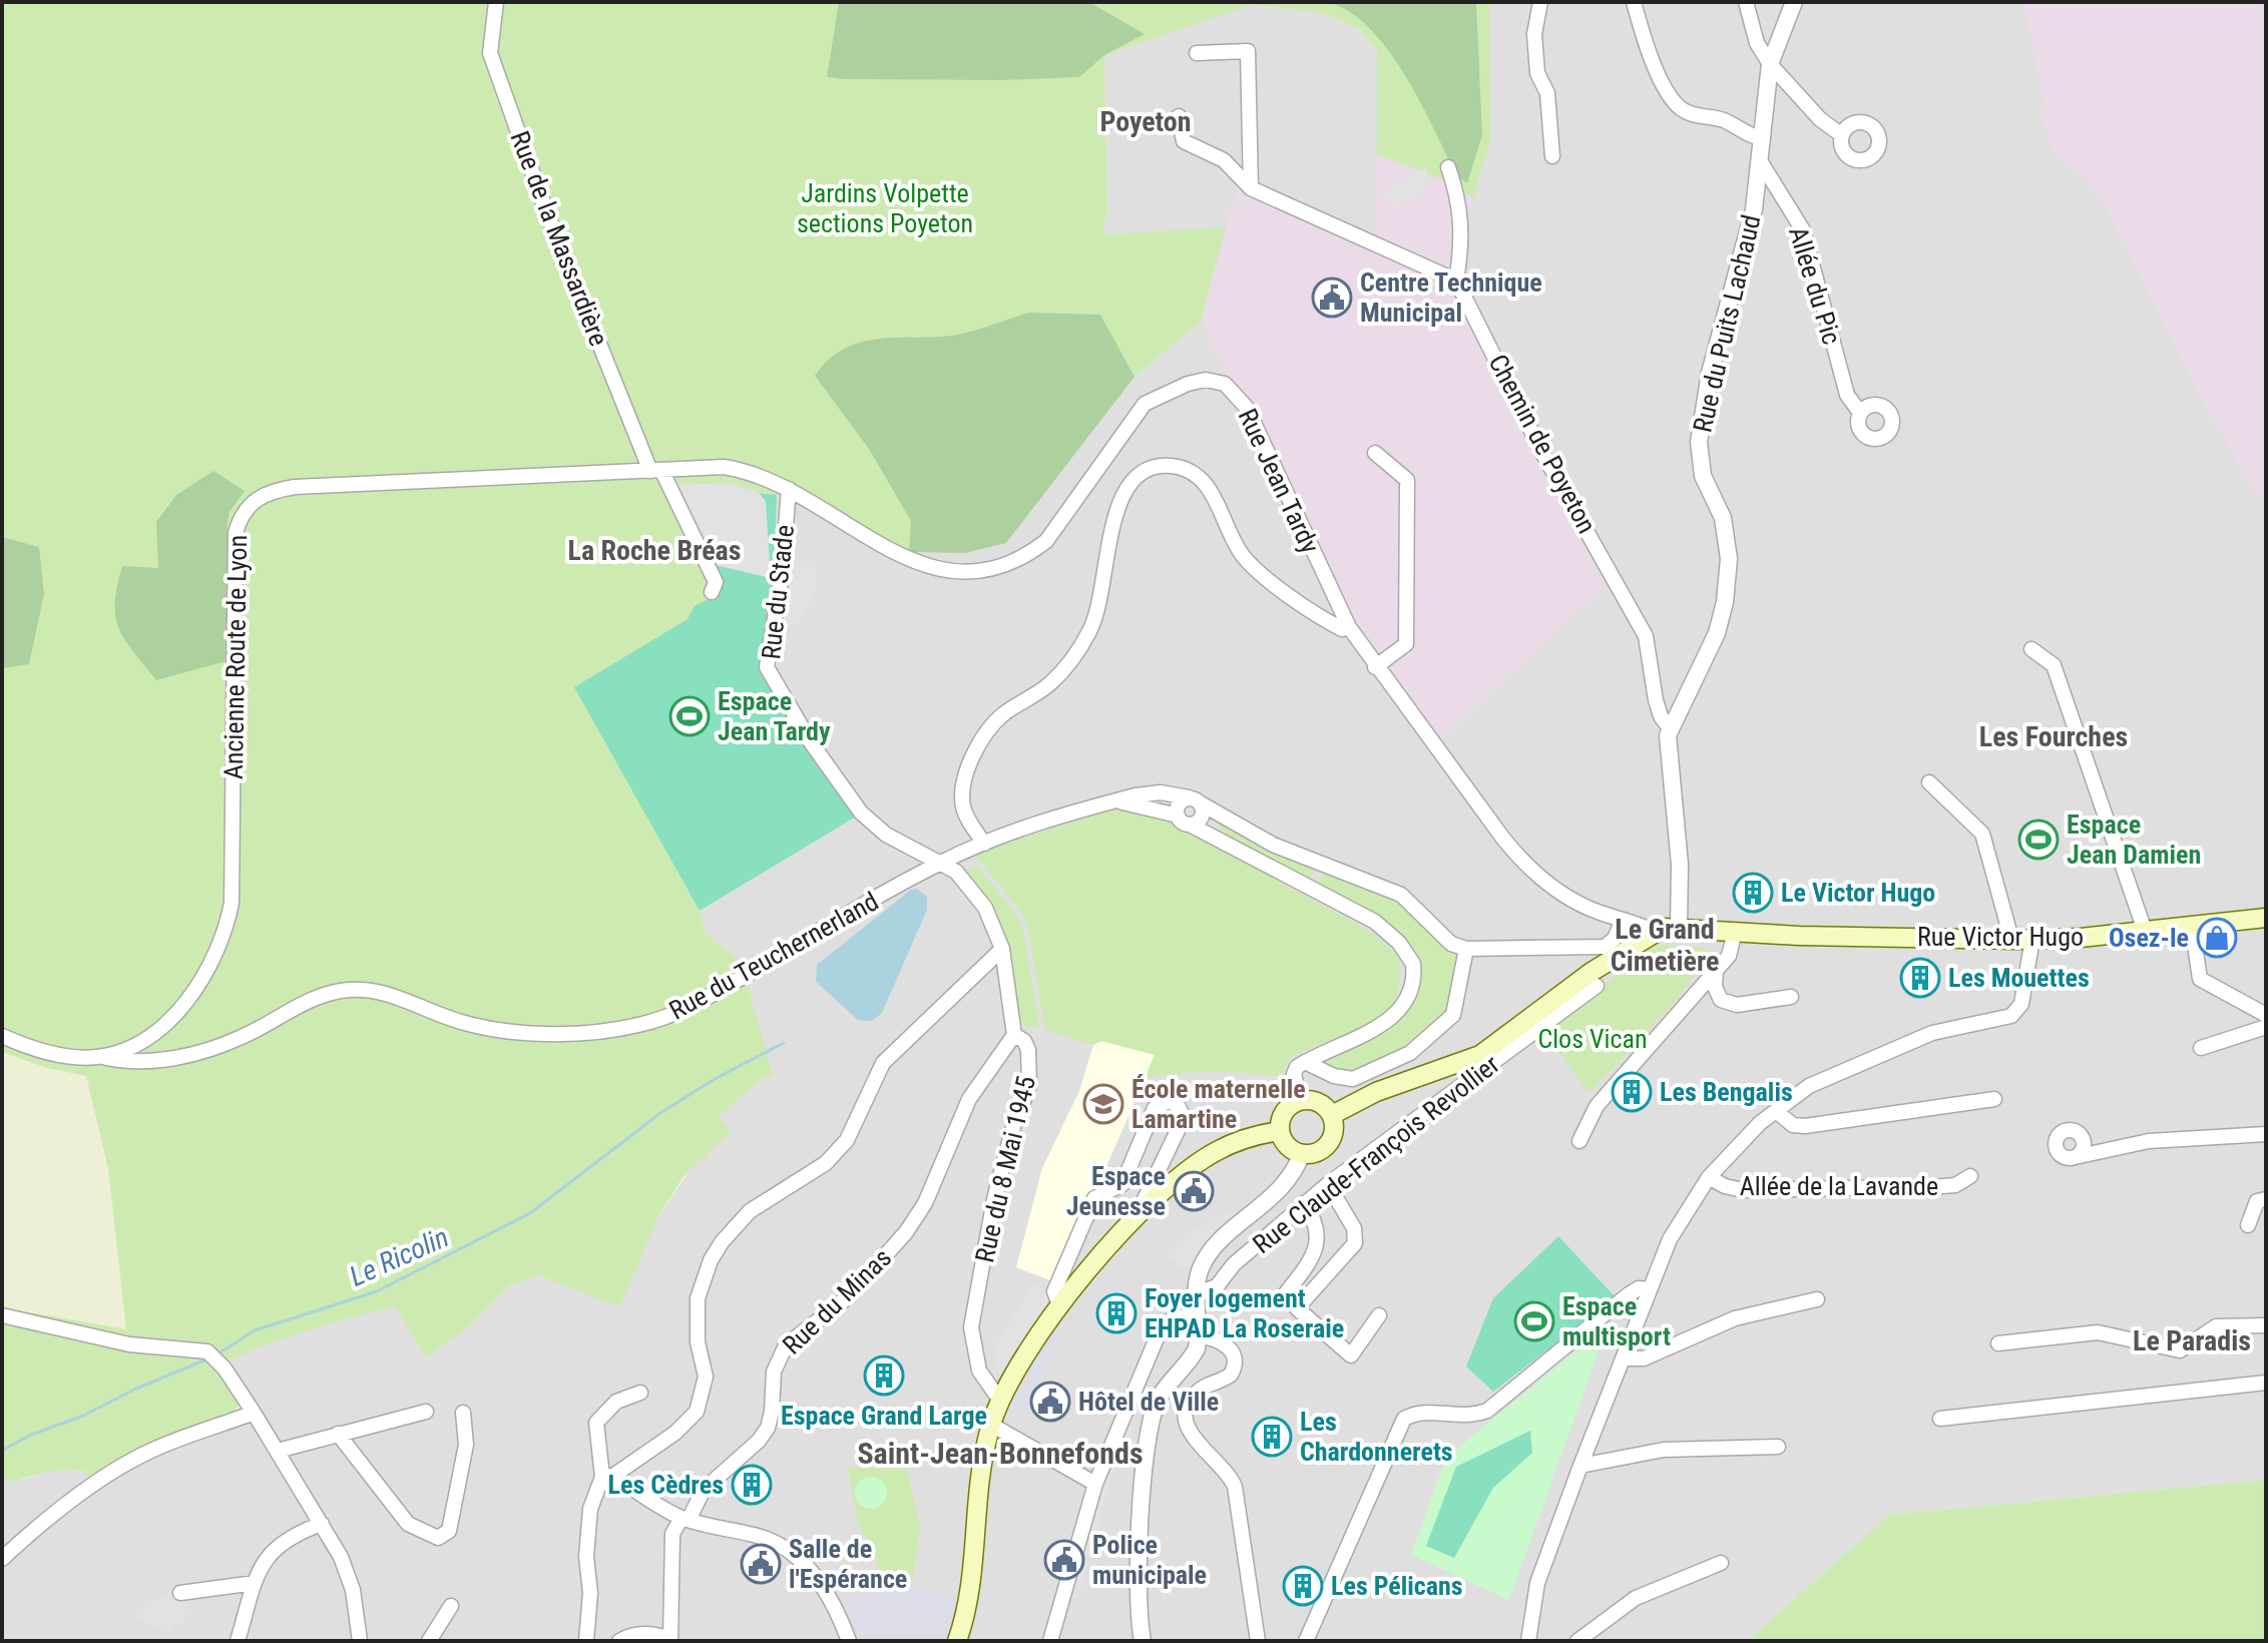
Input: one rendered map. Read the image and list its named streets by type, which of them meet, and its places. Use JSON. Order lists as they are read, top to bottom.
{
  "streets": {
    "main road": ["Rue Victor Hugo"],
    "street": [
      "Rue de la Massardière",
      "Allée du Pic",
      "Rue du Puits Lachaud",
      "Chemin de Poyeton",
      "Rue Jean Tardy",
      "Rue du Stade",
      "Ancienne Route de Lyon",
      "Rue du Teuchernerland",
      "Rue Claude-François Revollier",
      "Rue du 8 Mai 1945",
      "Allée de la Lavande",
      "Rue du Minas"
    ]
  },
  "crossings": [
    ["Rue de la Massardière", "Rue Jean Tardy"],
    ["Rue de la Massardière", "Ancienne Route de Lyon"],
    ["Allée du Pic", "Rue du Puits Lachaud"],
    ["Rue du Puits Lachaud", "Chemin de Poyeton"],
    ["Rue Jean Tardy", "Rue du Stade"],
    ["Rue Jean Tardy", "Ancienne Route de Lyon"],
    ["Rue Jean Tardy", "Rue Victor Hugo"],
    ["Rue du Stade", "Rue du Teuchernerland"],
    ["Rue du Stade", "Rue du 8 Mai 1945"],
    ["Ancienne Route de Lyon", "Rue du Teuchernerland"],
    ["Rue du Teuchernerland", "Rue du 8 Mai 1945"],
    ["Rue du 8 Mai 1945", "Rue du Minas"]
  ],
  "districts": [
    "Poyeton",
    "La Roche Bréas",
    "Les Fourches",
    "Le Grand Cimetière",
    "Le Paradis",
    "Saint-Jean-Bonnefonds"
  ],
  "water": ["Le Ricolin"],
  "parks": ["Jardins Volpette sections Poyeton", "Clos Vican"],
  "places": {
    "public building": [
      "Centre Technique Municipal",
      "Espace Jeunesse",
      "Hôtel de Ville",
      "Police municipale",
      "Salle de l'Espérance"
    ],
    "sports": ["Espace Jean Tardy", "Espace Jean Damien", "Espace multisport"],
    "building": [
      "Le Victor Hugo",
      "Les Mouettes",
      "Les Bengalis",
      "Foyer logement EHPAD La Roseraie",
      "Espace Grand Large",
      "Les Chardonnerets",
      "Les Cèdres",
      "Les Pélicans"
    ],
    "shop": ["Osez-le"],
    "school or university": ["École maternelle Lamartine"]
  }
}
